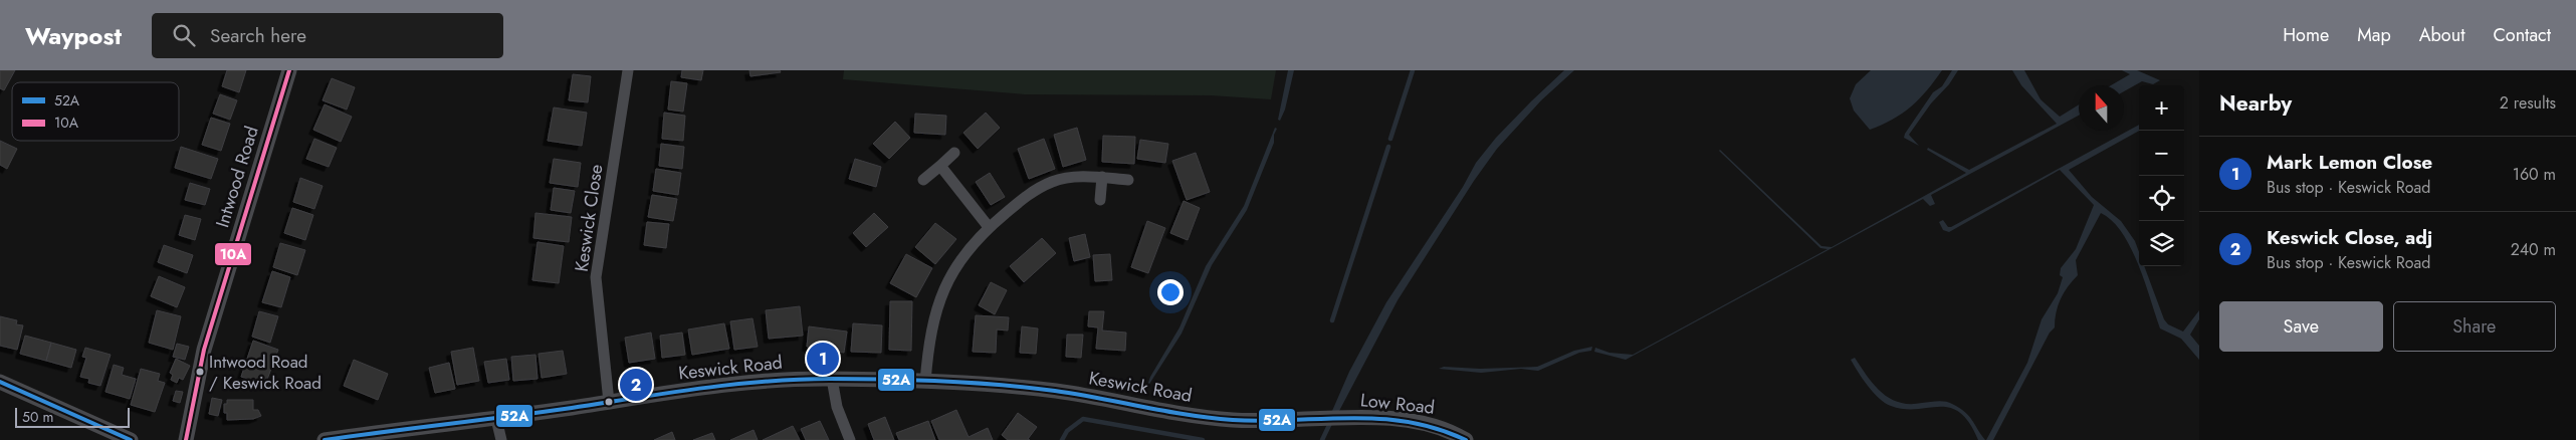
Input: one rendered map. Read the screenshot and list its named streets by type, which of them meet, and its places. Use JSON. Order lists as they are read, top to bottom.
{
  "streets": {
    "street": [
      "Intwood Road",
      "Keswick Close",
      "Keswick Road",
      "Low Road"
    ]
  },
  "crossings": [
    ["Keswick Close", "Keswick Road"],
    ["Keswick Road", "Low Road"]
  ],
  "places": ["Intwood Road / Keswick Road"],
  "lines": ["transit line 10A", "transit line 52A"],
  "legend": ["52A", "10A"],
  "scale_bar": "50 m",
  "north": "top",
  "page": {
    "header": "Waypost",
    "search": "Search here",
    "nav": [
      "Home",
      "Map",
      "About",
      "Contact"
    ],
    "heading": ["Nearby", "2 results"],
    "map_buttons": ["+", "−"],
    "list": [
      {
        "mark": "1",
        "name": "Mark Lemon Close",
        "note": "Bus stop · Keswick Road",
        "value": "160 m"
      },
      {
        "mark": "2",
        "name": "Keswick Close, adj",
        "note": "Bus stop · Keswick Road",
        "value": "240 m"
      }
    ],
    "buttons": ["Save", "Share"],
    "pins": ["1", "2"],
    "scale": "50 m"
  }
}
